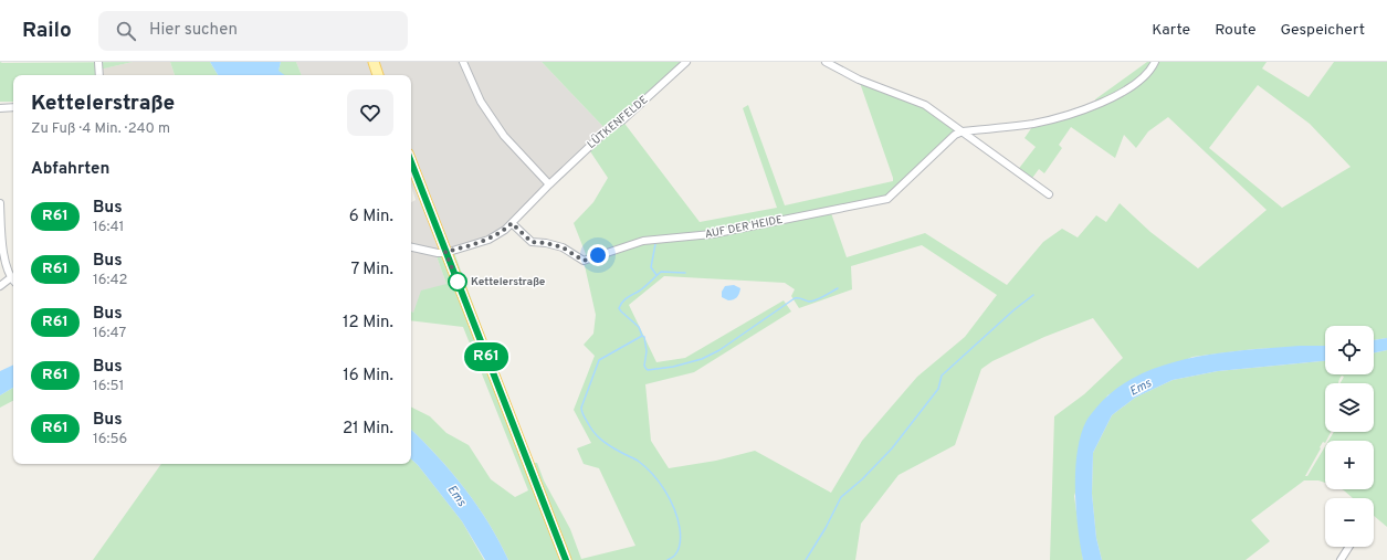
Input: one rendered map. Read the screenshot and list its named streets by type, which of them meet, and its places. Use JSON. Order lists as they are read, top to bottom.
{
  "streets": {
    "street": ["LÜTKENFELDE", "AUF DER HEIDE"]
  },
  "crossings": [
    ["LÜTKENFELDE", "AUF DER HEIDE"]
  ],
  "water": ["Ems"],
  "places": ["Kettelerstraße"],
  "lines": ["bus line R61"],
  "page": {
    "header": "Railo",
    "search": "Hier suchen",
    "nav": ["Karte", "Route", "Gespeichert"],
    "on_map": "R61",
    "heading": [
      ["Kettelerstraße", "Zu Fuß · 4 Min. · 240 m"],
      "Abfahrten"
    ],
    "list": [
      {
        "mark": "R61",
        "name": "Bus",
        "note": "16:41",
        "value": "6 Min."
      },
      {
        "mark": "R61",
        "name": "Bus",
        "note": "16:42",
        "value": "7 Min."
      },
      {
        "mark": "R61",
        "name": "Bus",
        "note": "16:47",
        "value": "12 Min."
      },
      {
        "mark": "R61",
        "name": "Bus",
        "note": "16:51",
        "value": "16 Min."
      },
      {
        "mark": "R61",
        "name": "Bus",
        "note": "16:56",
        "value": "21 Min."
      }
    ],
    "map_buttons": ["+", "−"]
  }
}
